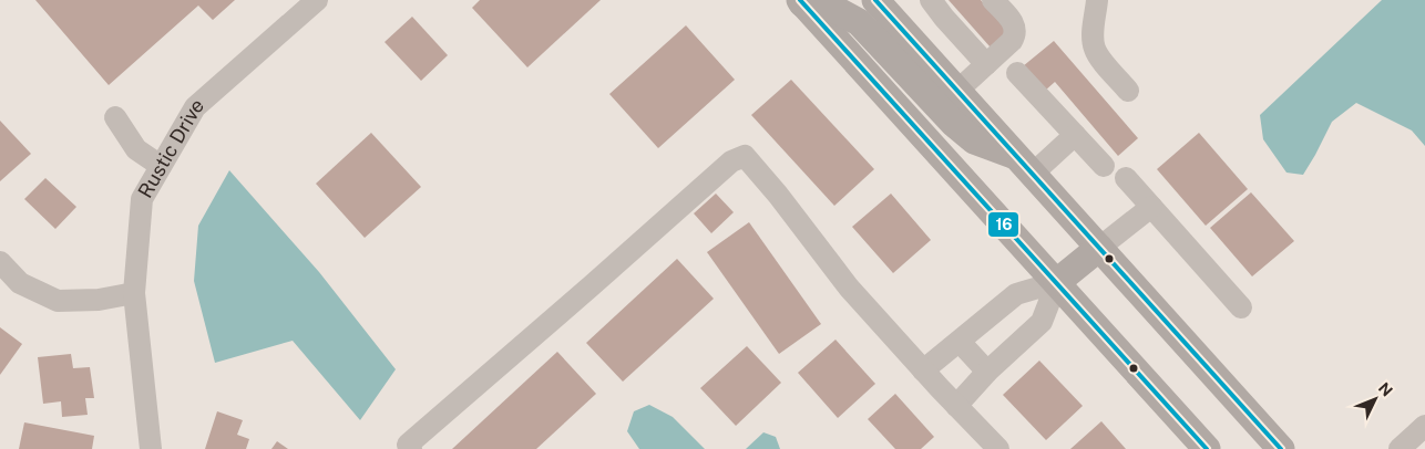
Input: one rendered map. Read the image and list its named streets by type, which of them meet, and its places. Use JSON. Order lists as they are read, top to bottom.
{
  "streets": {
    "street": ["Rustic Drive"]
  },
  "lines": ["transit line 16"],
  "north": "top right"
}
